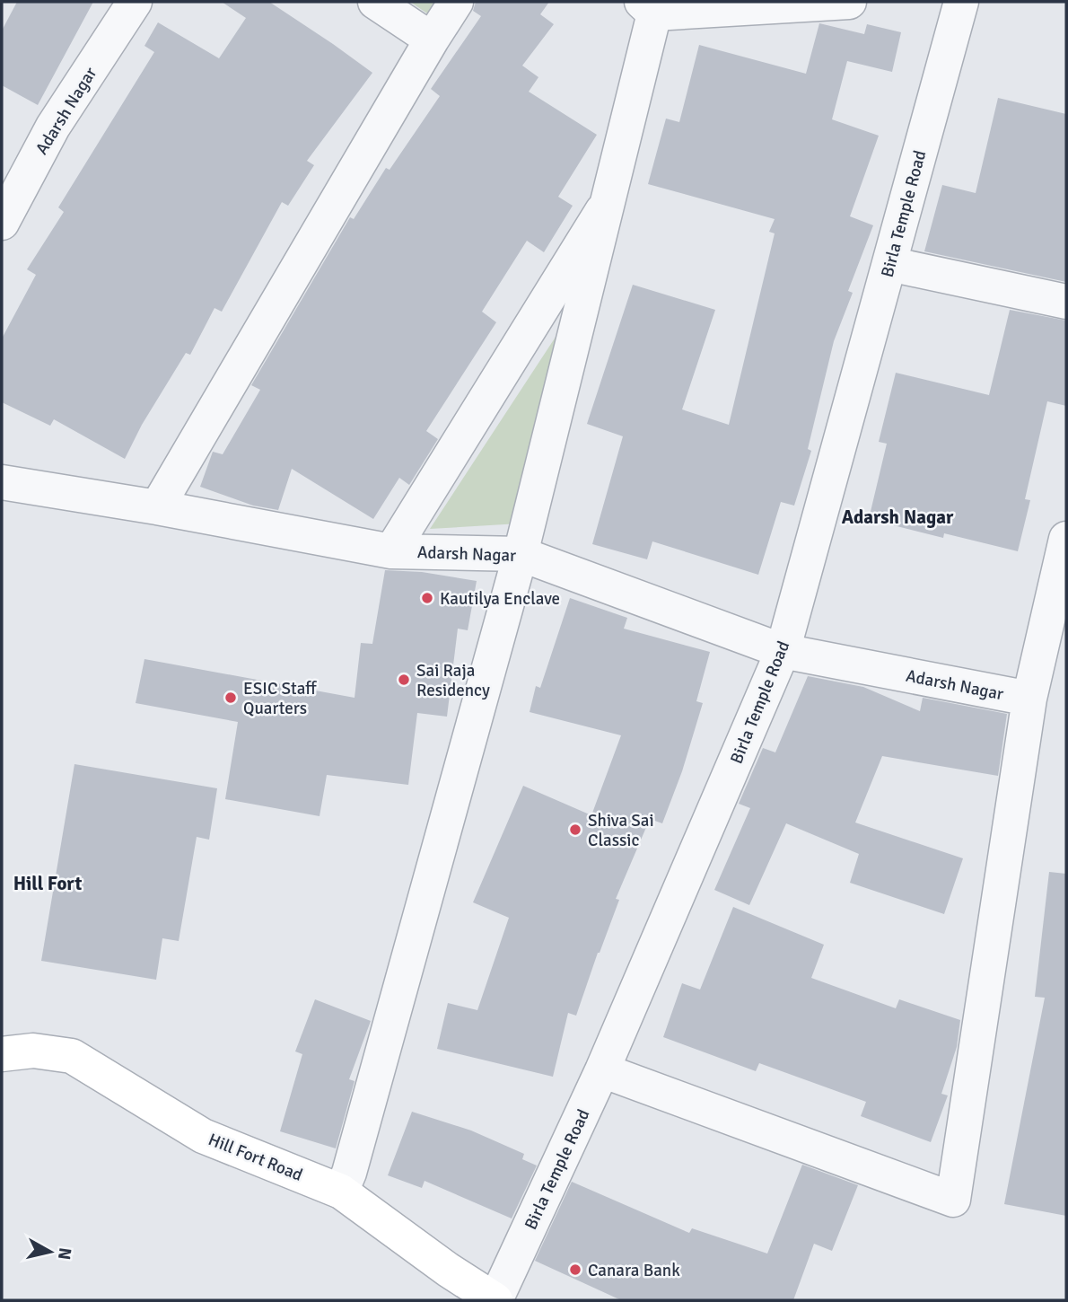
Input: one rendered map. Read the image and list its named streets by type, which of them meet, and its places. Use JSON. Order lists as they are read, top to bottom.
{
  "streets": {
    "main road": ["Hill Fort Road"],
    "street": ["Adarsh Nagar", "Birla Temple Road"]
  },
  "crossings": [
    ["Adarsh Nagar", "Birla Temple Road"],
    ["Birla Temple Road", "Hill Fort Road"]
  ],
  "districts": ["Adarsh Nagar", "Hill Fort"],
  "places": [
    "Kautilya Enclave",
    "Sai Raja Residency",
    "ESIC Staff Quarters",
    "Shiva Sai Classic",
    "Canara Bank"
  ],
  "north": "right"
}
